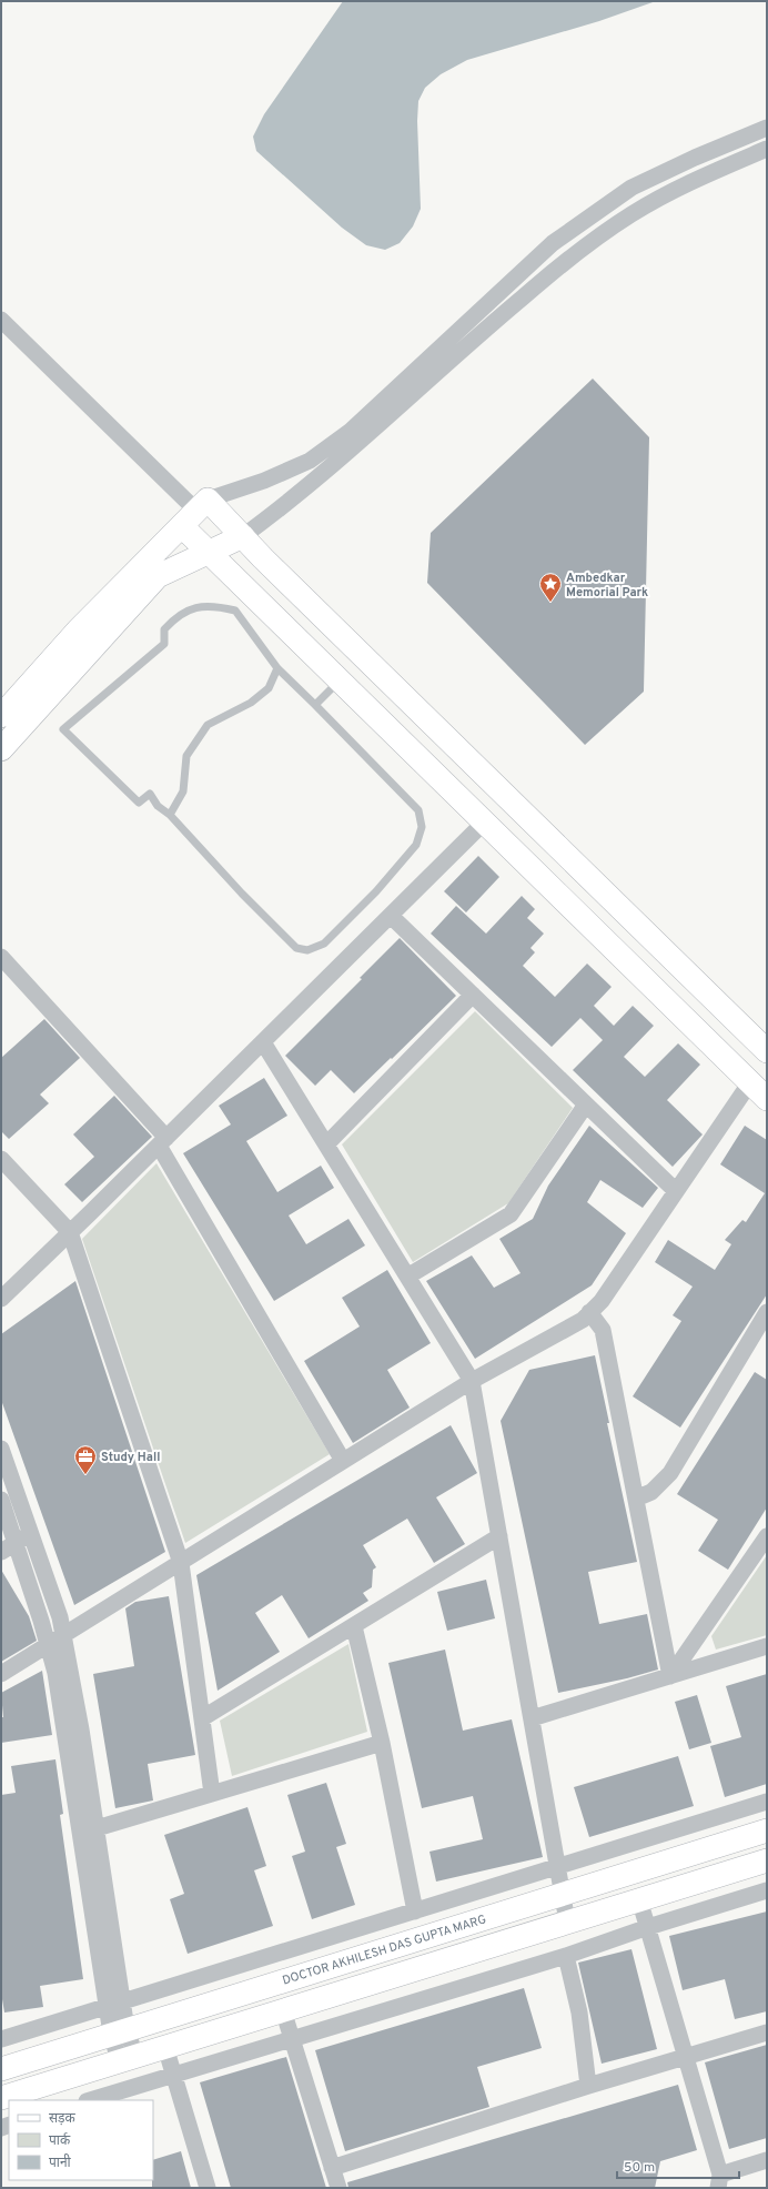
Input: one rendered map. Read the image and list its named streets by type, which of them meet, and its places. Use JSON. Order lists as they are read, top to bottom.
{
  "streets": {
    "street": ["DOCTOR AKHILESH DAS GUPTA MARG"]
  },
  "places": {
    "place": ["Ambedkar Memorial Park"],
    "office": ["Study Hall"]
  },
  "legend": ["सड़क", "पार्क", "पानी"],
  "scale_bar": "50 m"
}
